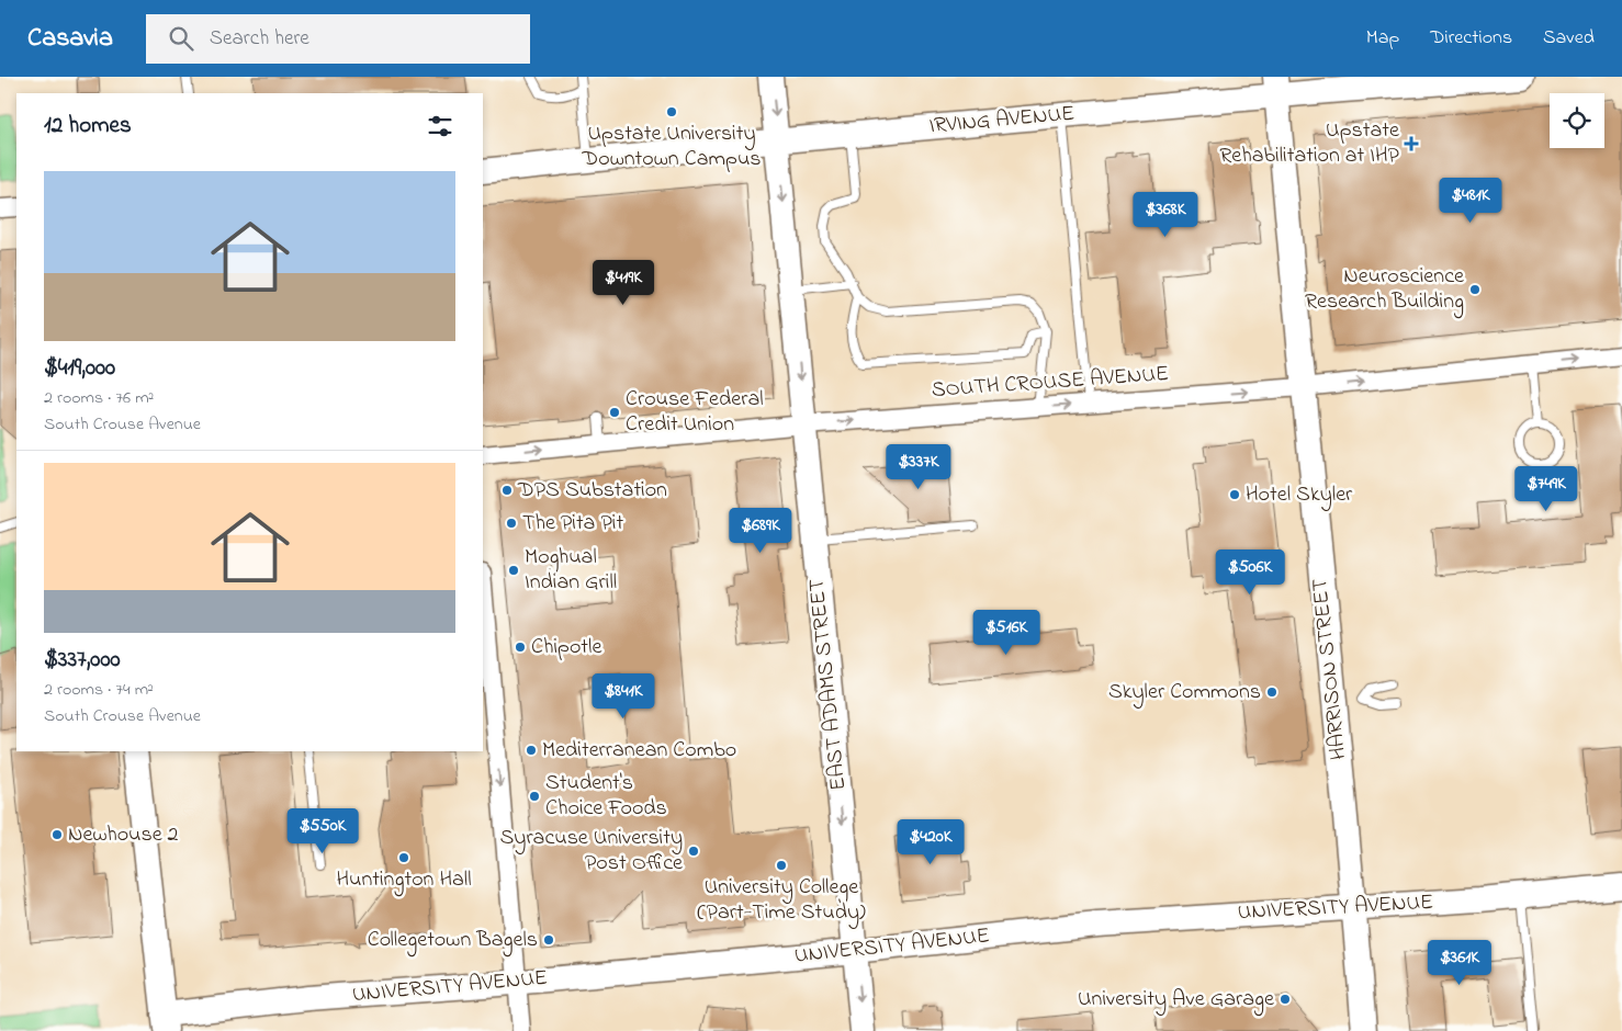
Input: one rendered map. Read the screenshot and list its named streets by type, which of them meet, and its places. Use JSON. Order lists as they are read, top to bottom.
{
  "streets": {
    "street": [
      "IRVING AVENUE",
      "SOUTH CROUSE AVENUE",
      "HARRISON STREET",
      "EAST ADAMS STREET",
      "UNIVERSITY AVENUE"
    ]
  },
  "crossings": [
    ["IRVING AVENUE", "HARRISON STREET"],
    ["IRVING AVENUE", "EAST ADAMS STREET"],
    ["SOUTH CROUSE AVENUE", "HARRISON STREET"],
    ["SOUTH CROUSE AVENUE", "EAST ADAMS STREET"],
    ["HARRISON STREET", "UNIVERSITY AVENUE"],
    ["EAST ADAMS STREET", "UNIVERSITY AVENUE"]
  ],
  "one_way": ["SOUTH CROUSE AVENUE", "EAST ADAMS STREET"],
  "places": {
    "other": [
      "Upstate University Downtown Campus",
      "Neuroscience Research Building",
      "Crouse Federal Credit Union",
      "DPS Substation",
      "Hotel Skyler",
      "The Pita Pit",
      "Moghual Indian Grill",
      "Chipotle",
      "Skyler Commons",
      "Mediterranean Combo",
      "Student's Choice Foods",
      "Newhouse 2",
      "Syracuse University Post Office",
      "Huntington Hall",
      "University College (Part-Time Study)",
      "Collegetown Bagels",
      "University Ave Garage"
    ],
    "health": ["Upstate Rehabilitation at IHP"]
  },
  "page": {
    "header": "Casavia",
    "search": "Search here",
    "nav": ["Map", "Directions", "Saved"],
    "heading": "12 homes",
    "list": [
      {
        "name": "$419,000",
        "note": "2 rooms · 76 m² · South Crouse Avenue"
      },
      {
        "name": "$337,000",
        "note": "2 rooms · 74 m² · South Crouse Avenue"
      }
    ],
    "price": [
      "$481K",
      "$368K",
      "$419K",
      "$337K",
      "$749K",
      "$689K",
      "$506K",
      "$516K",
      "$841K",
      "$550K",
      "$420K",
      "$361K"
    ]
  }
}
